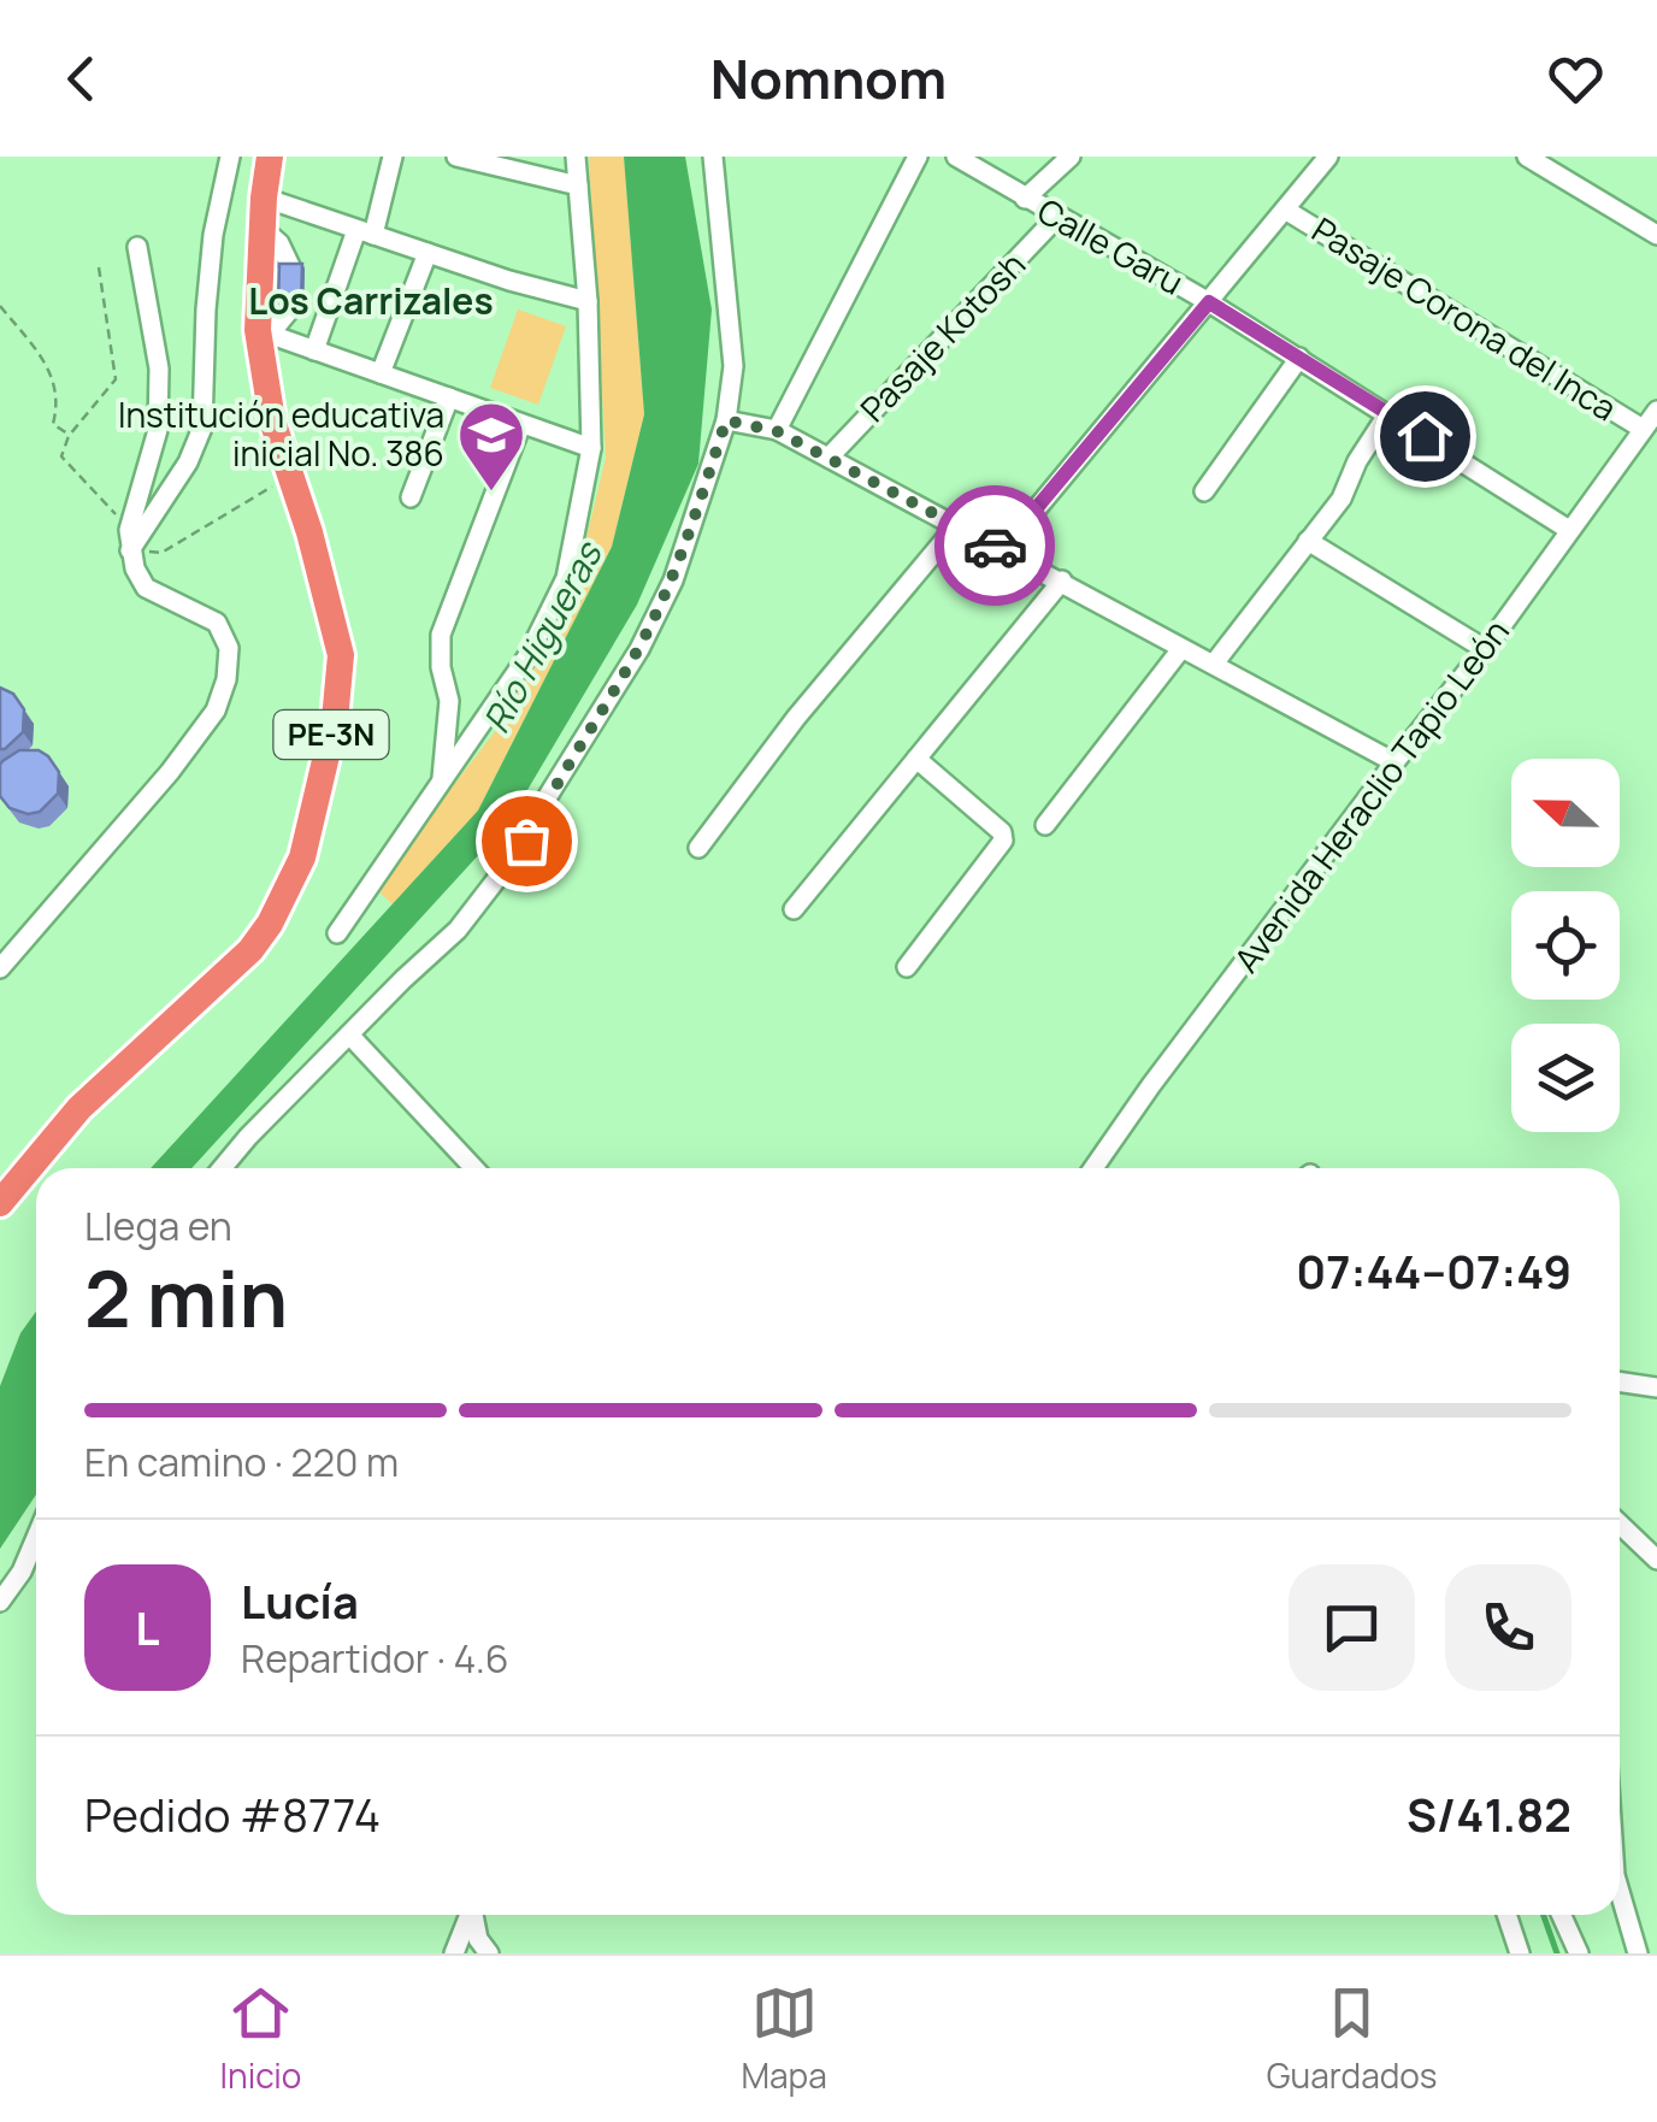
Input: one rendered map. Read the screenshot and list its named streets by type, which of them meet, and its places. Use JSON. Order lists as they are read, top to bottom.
{
  "streets": {
    "highway": ["PE-3N"],
    "street": [
      "Calle Garu",
      "Pasaje Corona del Inca",
      "Pasaje Kotosh",
      "Avenida Heraclio Tapio León"
    ]
  },
  "crossings": [
    ["Calle Garu", "Pasaje Kotosh"],
    ["Calle Garu", "Avenida Heraclio Tapio León"],
    ["Pasaje Corona del Inca", "Avenida Heraclio Tapio León"]
  ],
  "districts": ["Los Carrizales"],
  "water": ["Río Higueras"],
  "places": {
    "school or university": ["Institución educativa inicial No. 386"]
  },
  "north": "left",
  "page": {
    "header": "Nomnom",
    "heading": ["2 min", "Llega en", "07:44–07:49"],
    "panel": [
      "Lucía",
      "Repartidor · 4.6",
      "Pedido #8774",
      "S/41.82"
    ],
    "bar": "En camino · 220 m",
    "round": "L",
    "tabs": ["Inicio", "Mapa", "Guardados"]
  }
}
